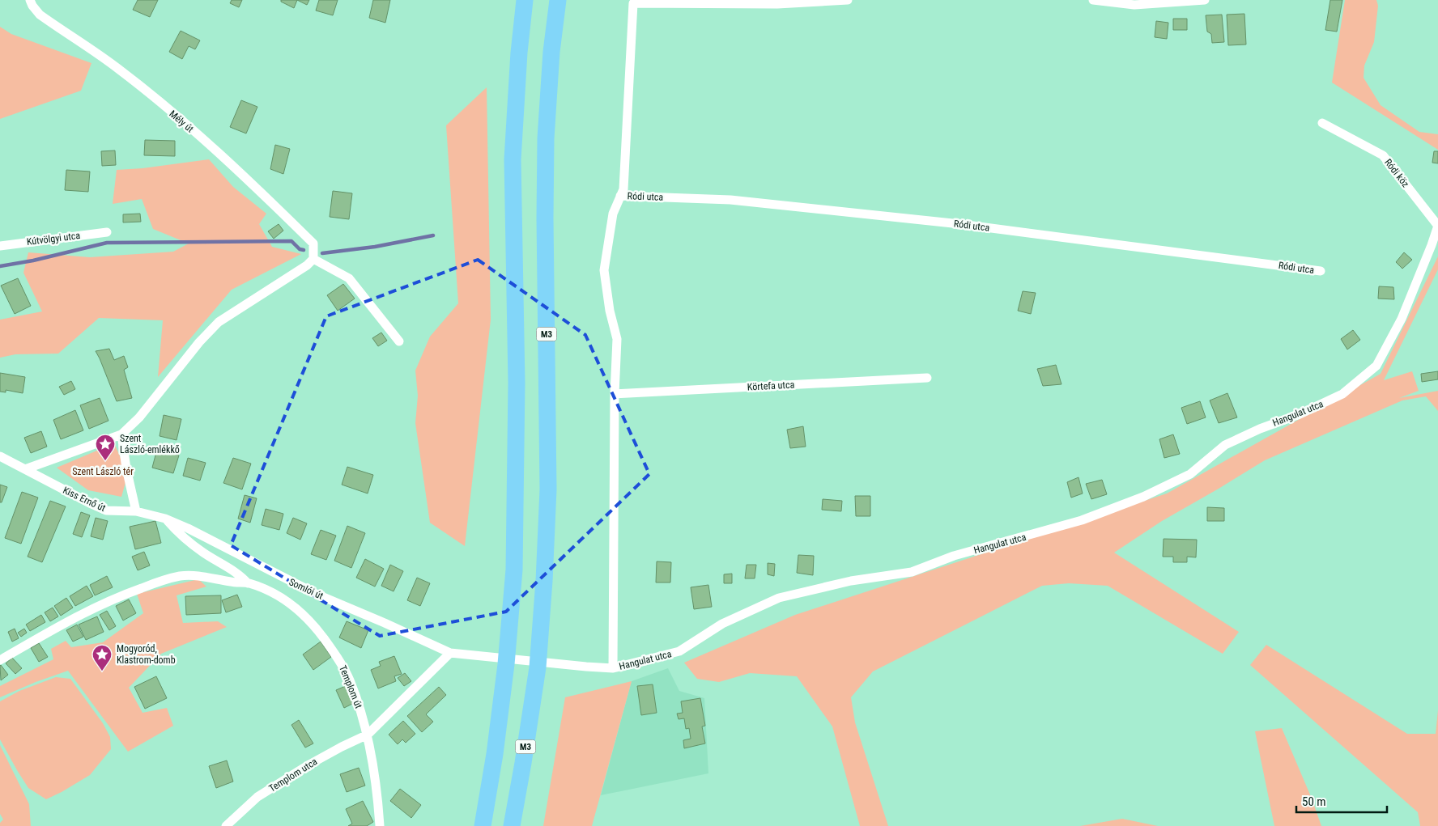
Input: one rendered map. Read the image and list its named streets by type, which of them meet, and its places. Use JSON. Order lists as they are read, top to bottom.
{
  "streets": {
    "highway": ["M3"],
    "street": [
      "Mély út",
      "Ródi köz",
      "Ródi utca",
      "Kútvölgyi utca",
      "Körtefa utca",
      "Hangulat utca",
      "Kiss Ernő út",
      "Somlói út",
      "Templom út",
      "Templom utca"
    ]
  },
  "crossings": [
    ["Ródi köz", "Hangulat utca"],
    ["Hangulat utca", "Somlói út"],
    ["Hangulat utca", "Templom utca"],
    ["Kiss Ernő út", "Somlói út"],
    ["Somlói út", "Templom út"],
    ["Somlói út", "Templom utca"],
    ["Templom út", "Templom utca"]
  ],
  "parks": ["Szent László tér"],
  "places": {
    "place": ["Szent László-emlékkő", "Mogyoród, Klastrom-domb"]
  },
  "scale_bar": "50 m"
}
